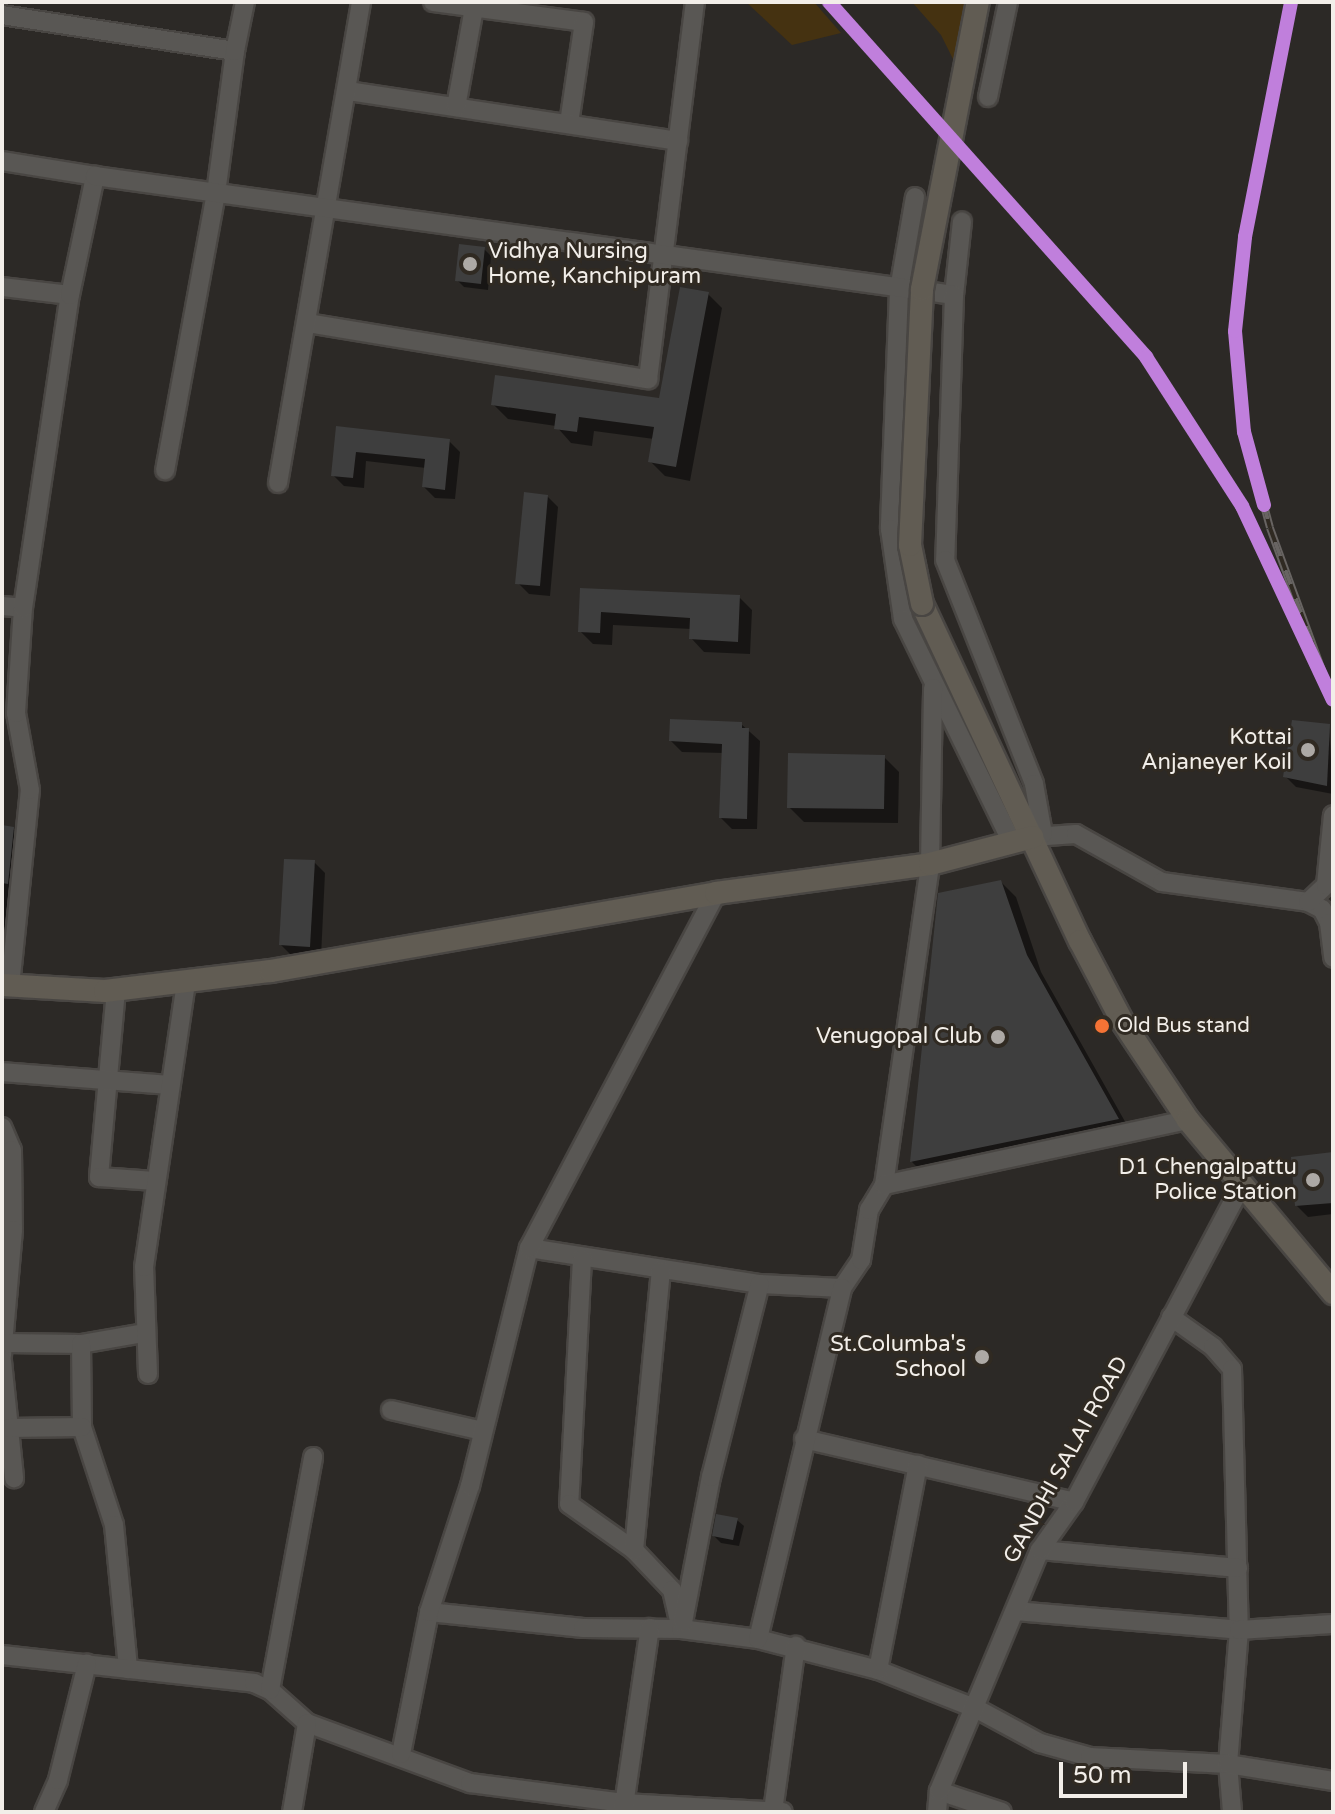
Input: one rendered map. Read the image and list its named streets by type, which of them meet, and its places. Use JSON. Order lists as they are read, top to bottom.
{
  "streets": {
    "street": ["GANDHI SALAI ROAD"]
  },
  "places": [
    "Vidhya Nursing Home, Kanchipuram",
    "Kottai Anjaneyer Koil",
    "Old Bus stand",
    "Venugopal Club",
    "D1 Chengalpattu Police Station",
    "St.Columba's School"
  ],
  "scale_bar": "50 m"
}
